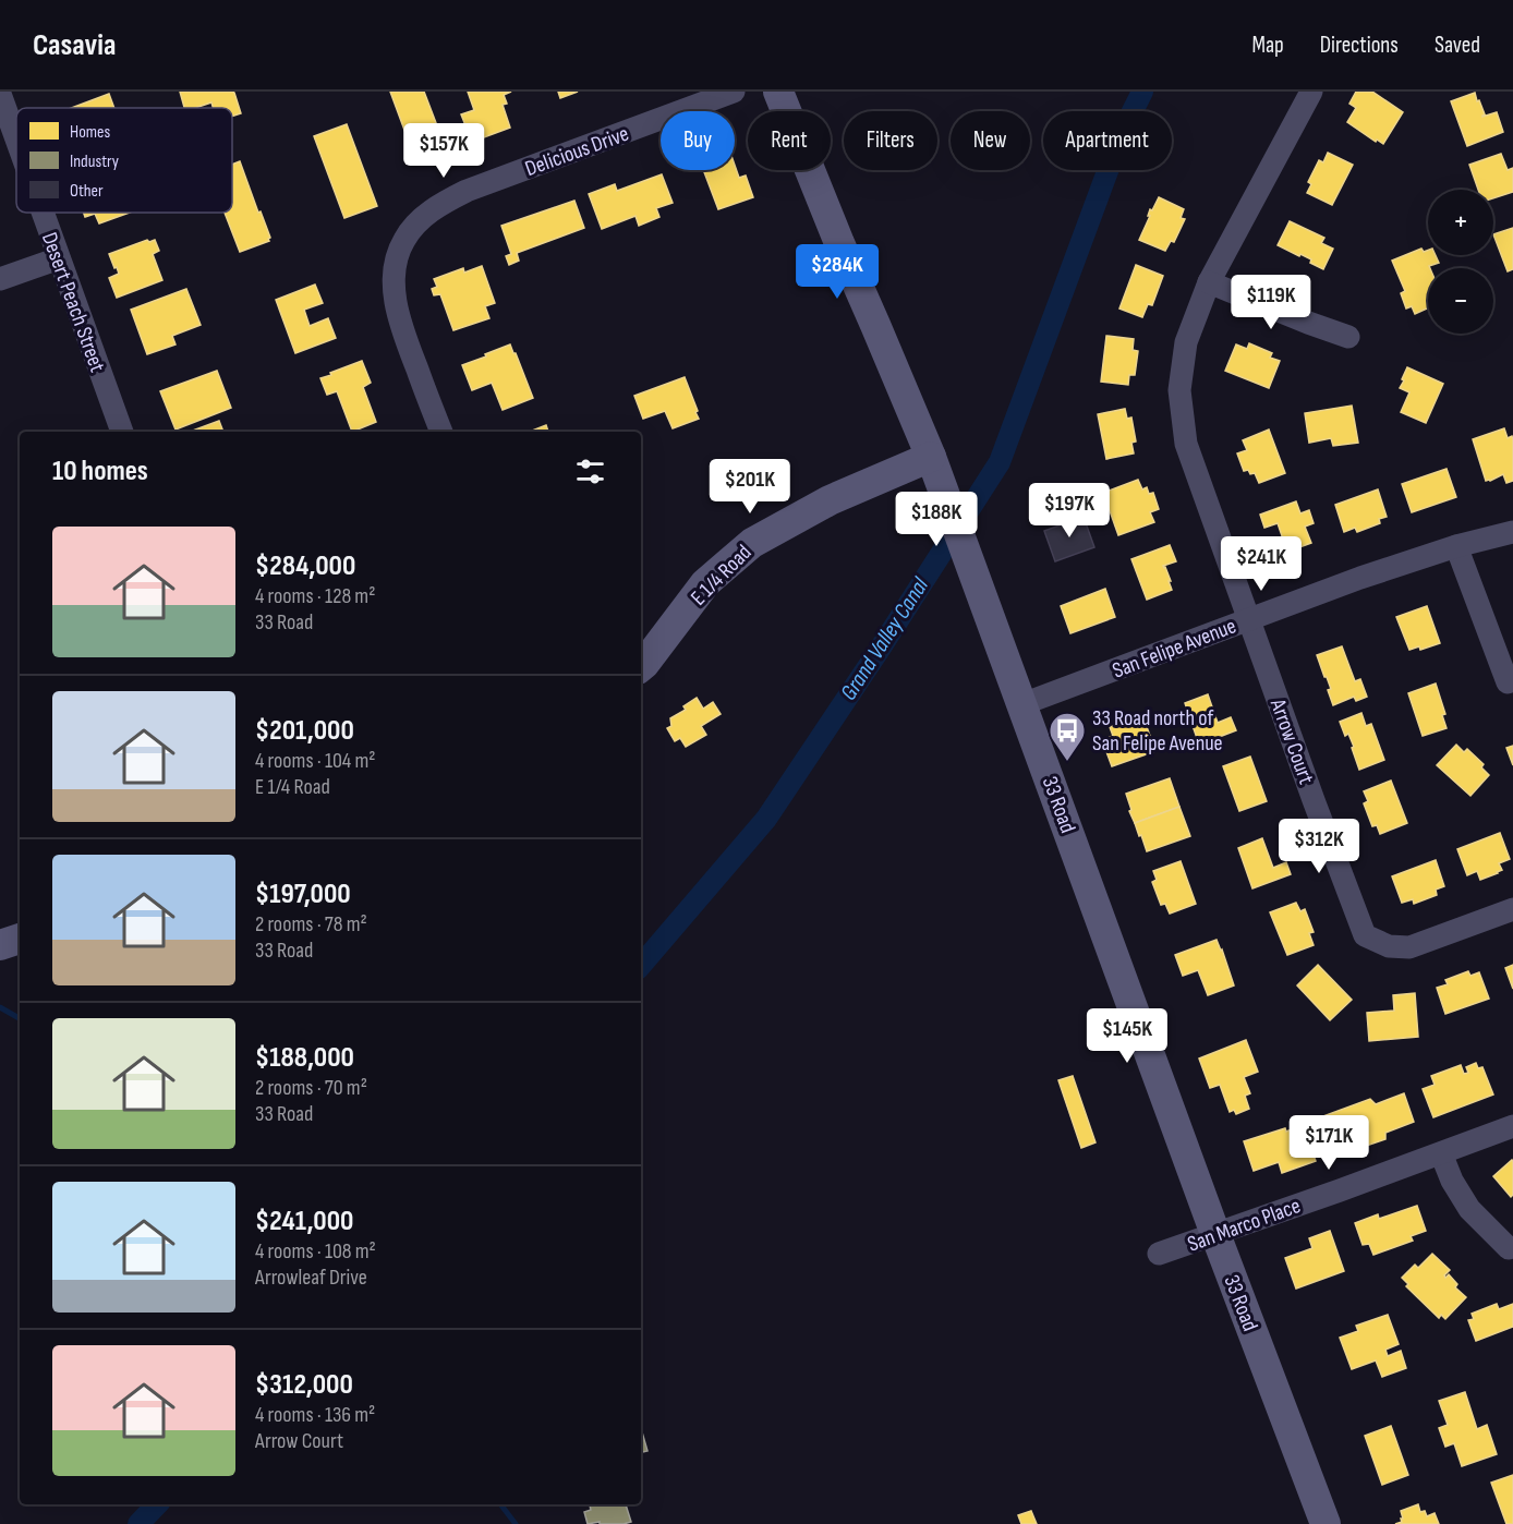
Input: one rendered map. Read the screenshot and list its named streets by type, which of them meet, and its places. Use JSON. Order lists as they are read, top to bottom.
{
  "streets": {
    "main road": ["E 1/4 Road", "33 Road"],
    "street": [
      "Delicious Drive",
      "Desert Peach Street",
      "San Felipe Avenue",
      "Arrow Court",
      "San Marco Place"
    ]
  },
  "crossings": [
    ["E 1/4 Road", "33 Road"],
    ["San Felipe Avenue", "Arrow Court"],
    ["San Felipe Avenue", "33 Road"],
    ["33 Road", "San Marco Place"]
  ],
  "water": ["Grand Valley Canal"],
  "places": {
    "bus stop": ["33 Road north of San Felipe Avenue"]
  },
  "legend": ["Homes", "Industry", "Other"],
  "page": {
    "header": "Casavia",
    "nav": ["Map", "Directions", "Saved"],
    "chip": [
      "Buy",
      "Rent",
      "Filters",
      "New",
      "Apartment"
    ],
    "price": [
      "$157K",
      "$284K",
      "$119K",
      "$201K",
      "$197K",
      "$188K",
      "$241K",
      "$312K",
      "$145K",
      "$171K"
    ],
    "map_buttons": ["+", "−"],
    "heading": "10 homes",
    "list": [
      {
        "name": "$284,000",
        "note": "4 rooms · 128 m² · 33 Road"
      },
      {
        "name": "$201,000",
        "note": "4 rooms · 104 m² · E 1/4 Road"
      },
      {
        "name": "$197,000",
        "note": "2 rooms · 78 m² · 33 Road"
      },
      {
        "name": "$188,000",
        "note": "2 rooms · 70 m² · 33 Road"
      },
      {
        "name": "$241,000",
        "note": "4 rooms · 108 m² · Arrowleaf Drive"
      },
      {
        "name": "$312,000",
        "note": "4 rooms · 136 m² · Arrow Court"
      }
    ]
  }
}
